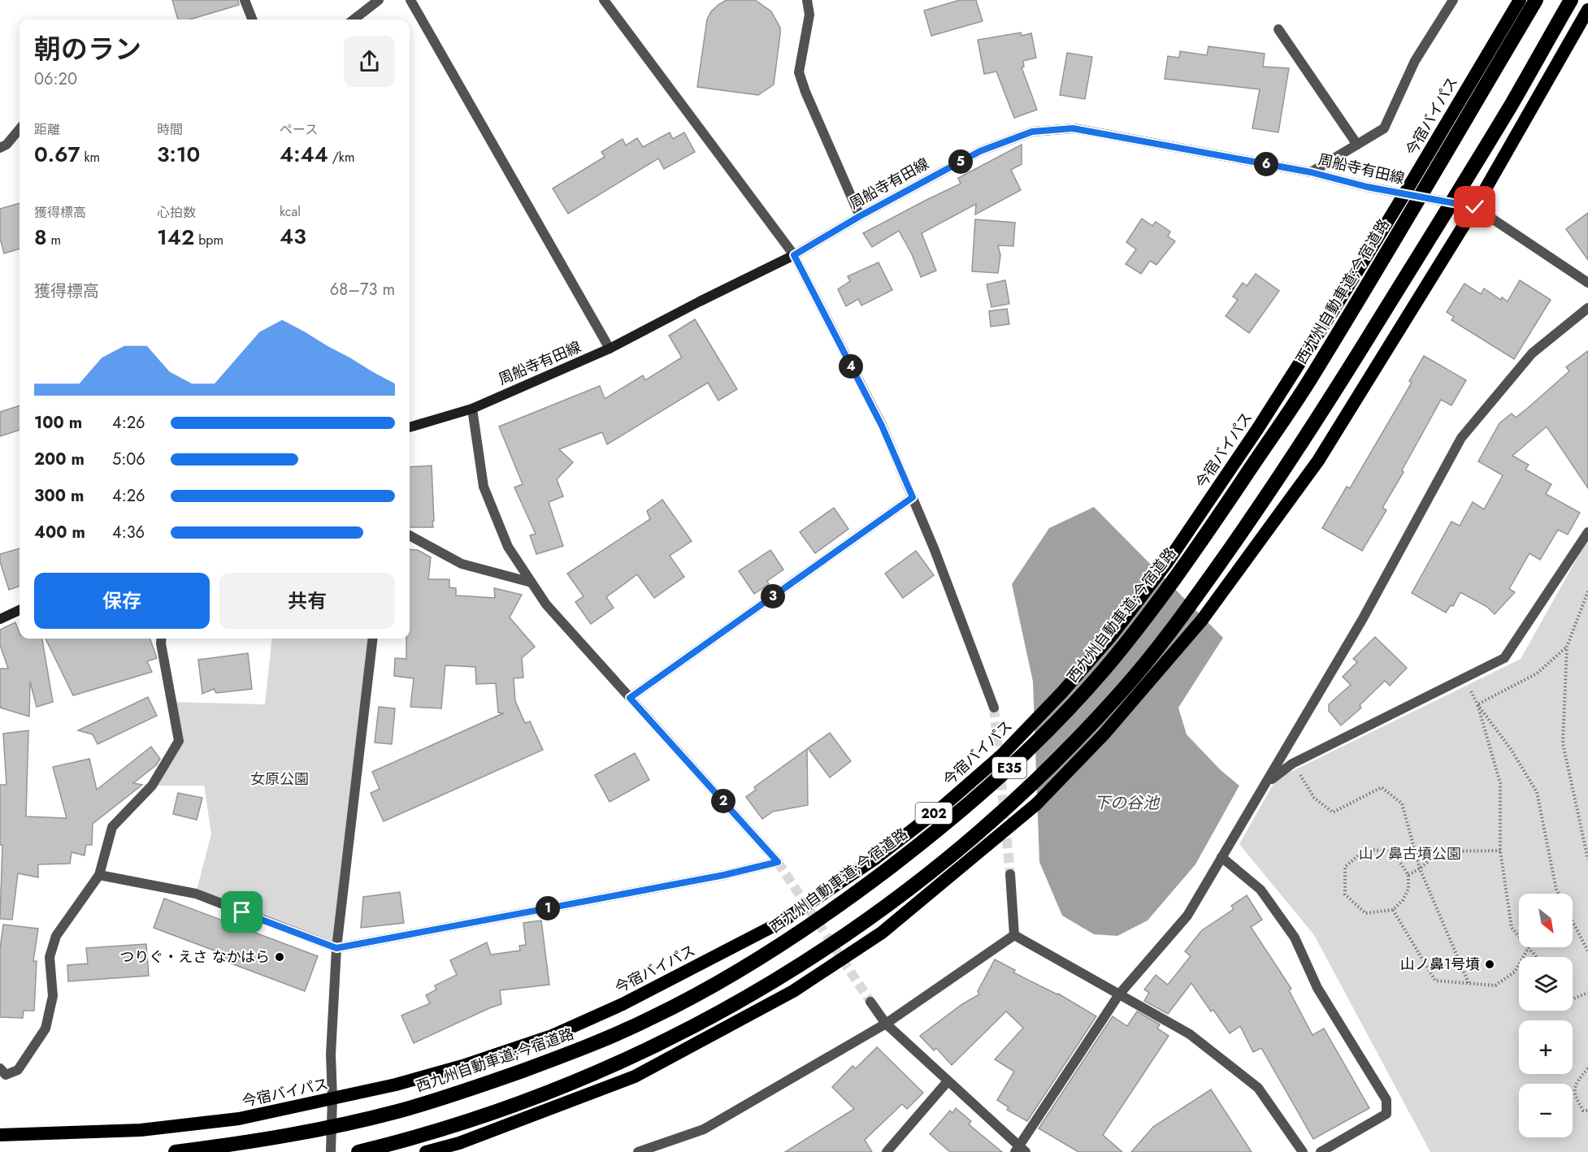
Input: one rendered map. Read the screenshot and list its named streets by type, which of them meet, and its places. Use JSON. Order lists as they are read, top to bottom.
{
  "streets": {
    "highway": [
      "今宿バイパス",
      "西九州自動車道;今宿道路",
      "E35",
      "202"
    ],
    "main road": ["周船寺有田線"]
  },
  "crossings": [
    ["今宿バイパス", "周船寺有田線"]
  ],
  "water": ["下の谷池"],
  "parks": ["女原公園", "山ノ鼻古墳公園"],
  "places": ["つりぐ・えさ なかはら", "山ノ鼻1号墳"],
  "north": "bottom right",
  "page": {
    "heading": ["朝のラン", "06:20"],
    "stats": [
      ["距離", "0.67 km"],
      ["時間", "3:10"],
      ["ペース", "4:44 /km"],
      ["獲得標高", "8 m"],
      ["心拍数", "142 bpm"],
      ["kcal", "43"]
    ],
    "pins": [
      "5",
      "6",
      "4",
      "3",
      "2",
      "1"
    ],
    "chart": ["獲得標高", "68–73 m"],
    "list": [
      {
        "name": "100 m",
        "note": "4:26"
      },
      {
        "name": "200 m",
        "note": "5:06"
      },
      {
        "name": "300 m",
        "note": "4:26"
      },
      {
        "name": "400 m",
        "note": "4:36"
      }
    ],
    "buttons": ["保存", "共有"],
    "map_buttons": ["+", "−"]
  }
}
